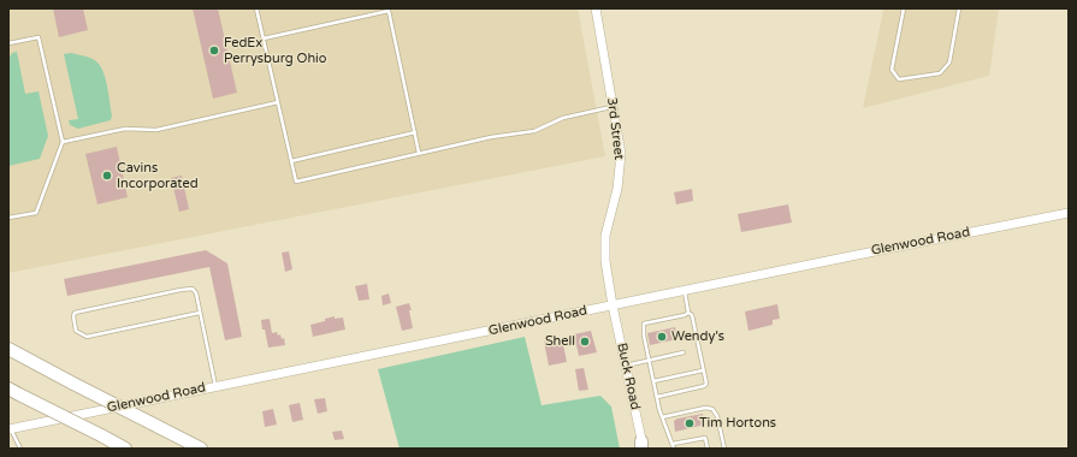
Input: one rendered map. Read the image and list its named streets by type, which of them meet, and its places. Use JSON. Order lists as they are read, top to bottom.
{
  "streets": {
    "street": ["3rd Street", "Glenwood Road", "Buck Road"]
  },
  "crossings": [
    ["3rd Street", "Glenwood Road"],
    ["3rd Street", "Buck Road"],
    ["Glenwood Road", "Buck Road"]
  ],
  "places": [
    "FedEx Perrysburg Ohio",
    "Cavins Incorporated",
    "Wendy's",
    "Shell",
    "Tim Hortons"
  ]
}
